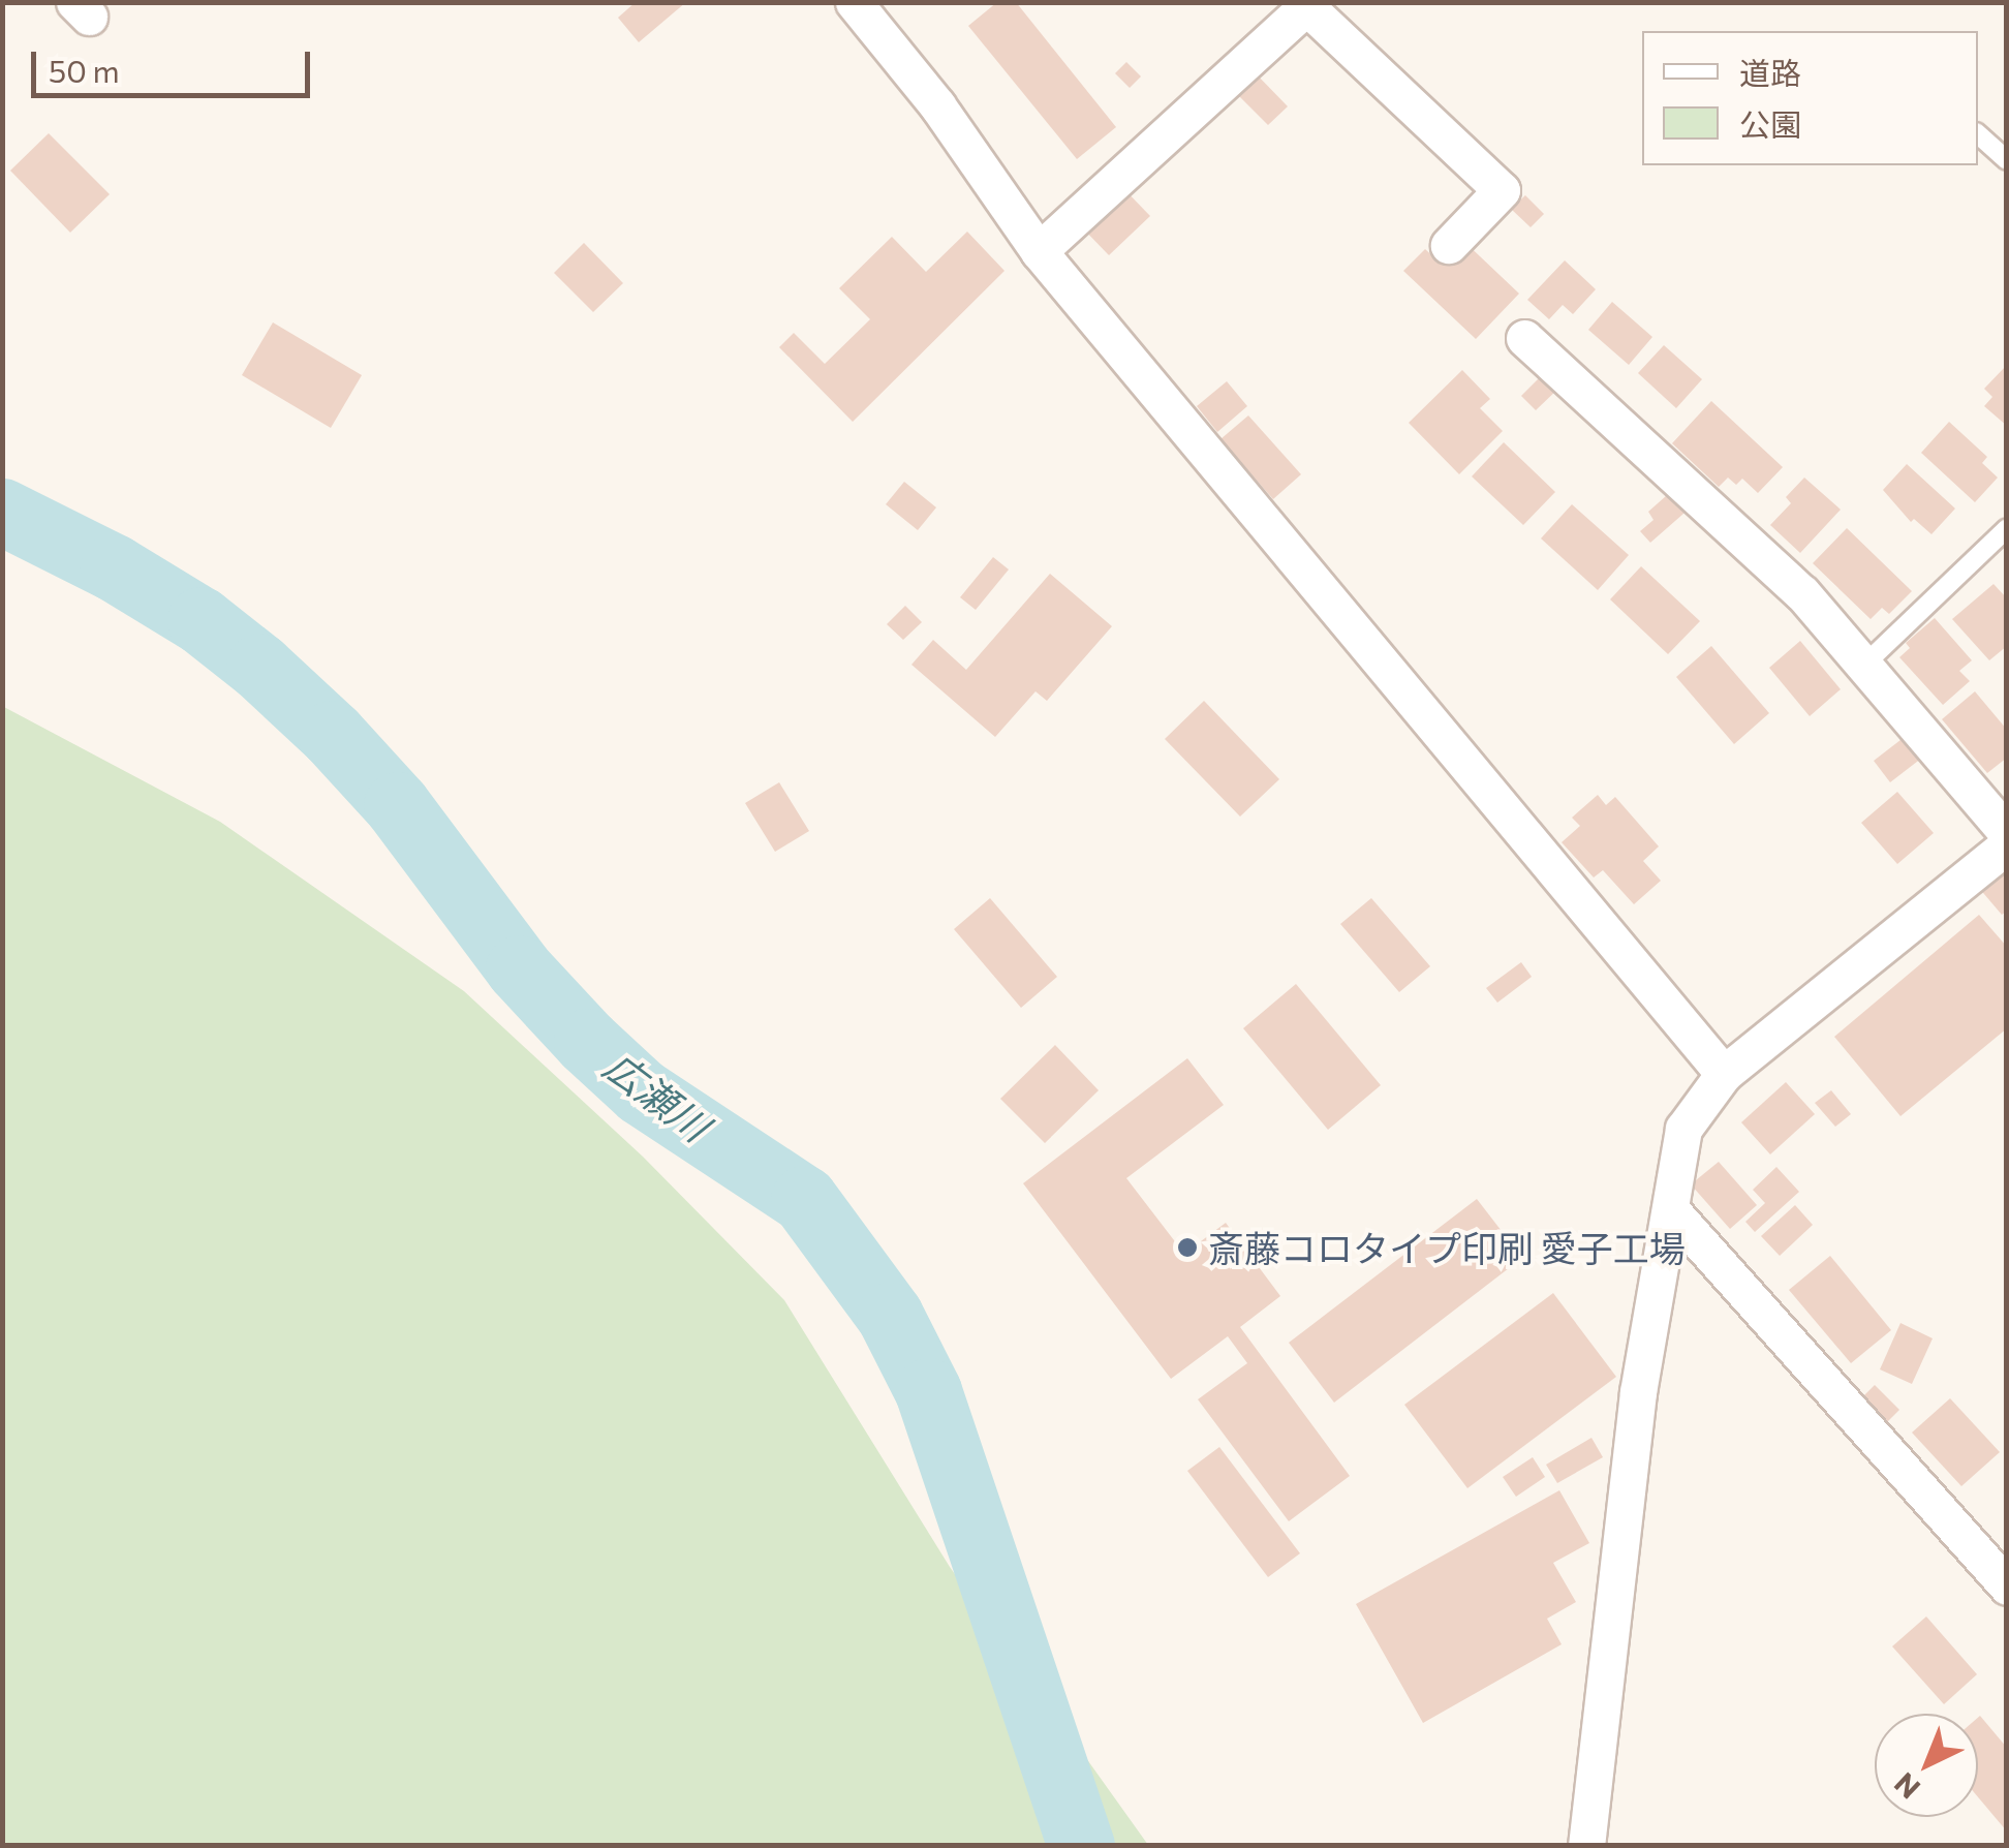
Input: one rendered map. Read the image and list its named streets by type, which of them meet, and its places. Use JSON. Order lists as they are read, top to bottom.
{
  "water": ["広瀬川"],
  "places": ["斎藤コロタイプ印刷 愛子工場"],
  "legend": ["道路", "公園"],
  "scale_bar": "50 m",
  "north": "bottom left"
}
